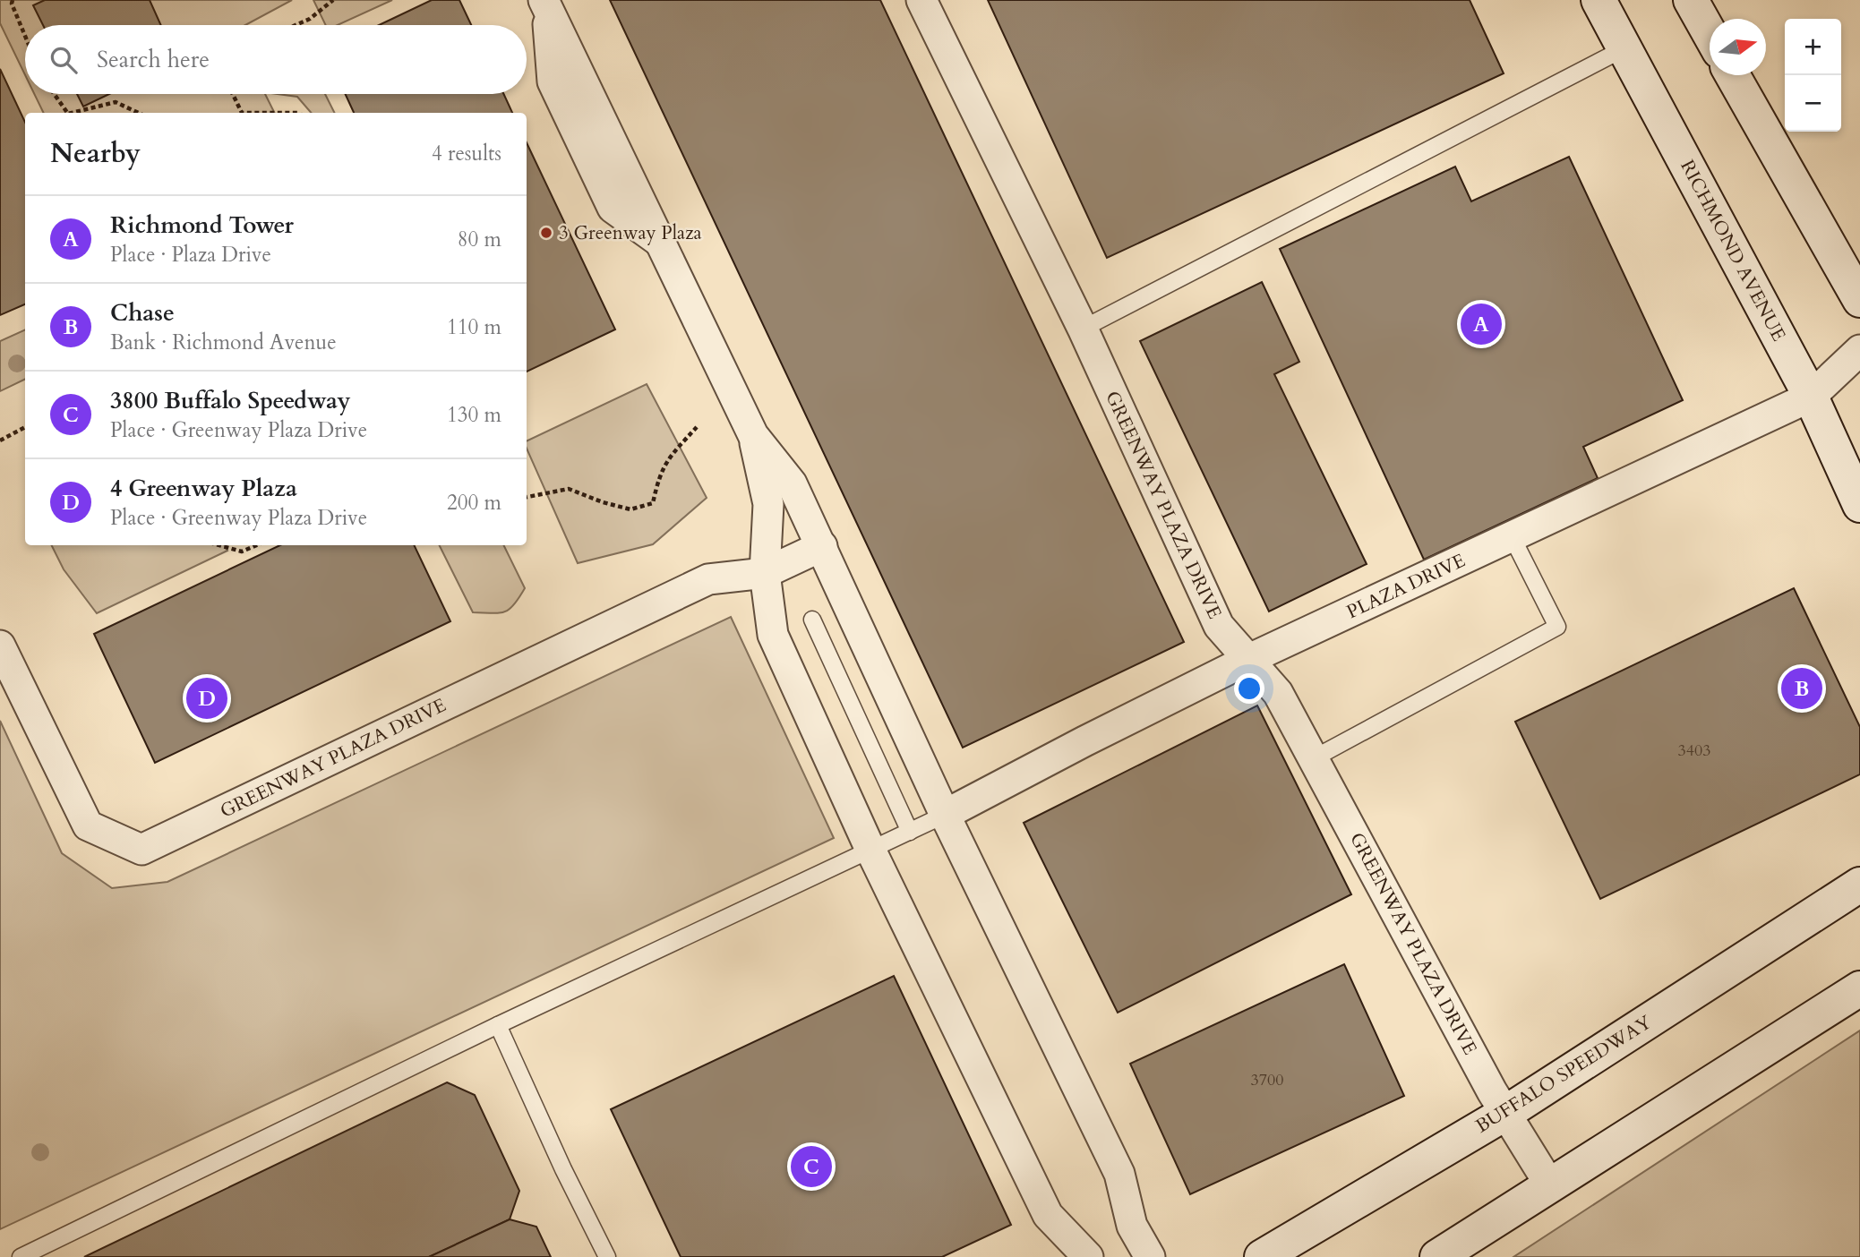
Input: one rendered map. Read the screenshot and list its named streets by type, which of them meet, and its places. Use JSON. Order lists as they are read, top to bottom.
{
  "streets": {
    "main road": ["RICHMOND AVENUE", "BUFFALO SPEEDWAY"],
    "street": ["GREENWAY PLAZA DRIVE", "PLAZA DRIVE"]
  },
  "crossings": [
    ["RICHMOND AVENUE", "PLAZA DRIVE"],
    ["GREENWAY PLAZA DRIVE", "PLAZA DRIVE"],
    ["GREENWAY PLAZA DRIVE", "BUFFALO SPEEDWAY"]
  ],
  "places": ["3 Greenway Plaza"],
  "house_numbers": ["3403", "3700"],
  "north": "right",
  "page": {
    "map_buttons": ["+", "−"],
    "search": "Search here",
    "heading": ["Nearby", "4 results"],
    "list": [
      {
        "mark": "A",
        "name": "Richmond Tower",
        "note": "Place · Plaza Drive",
        "value": "80 m"
      },
      {
        "mark": "B",
        "name": "Chase",
        "note": "Bank · Richmond Avenue",
        "value": "110 m"
      },
      {
        "mark": "C",
        "name": "3800 Buffalo Speedway",
        "note": "Place · Greenway Plaza Drive",
        "value": "130 m"
      },
      {
        "mark": "D",
        "name": "4 Greenway Plaza",
        "note": "Place · Greenway Plaza Drive",
        "value": "200 m"
      }
    ],
    "pins": [
      "A",
      "B",
      "D",
      "C"
    ]
  }
}
